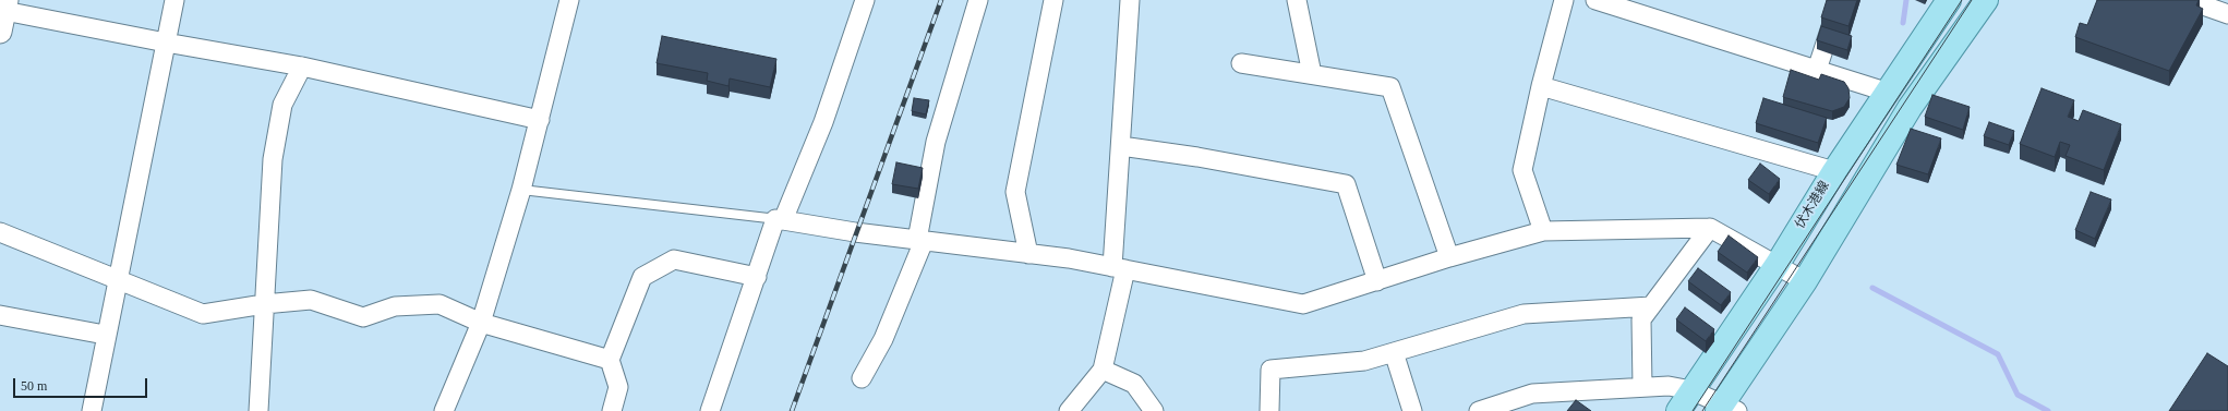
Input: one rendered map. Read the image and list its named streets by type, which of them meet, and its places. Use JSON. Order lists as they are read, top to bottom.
{
  "streets": {
    "main road": ["伏木港線"]
  },
  "scale_bar": "50 m"
}
